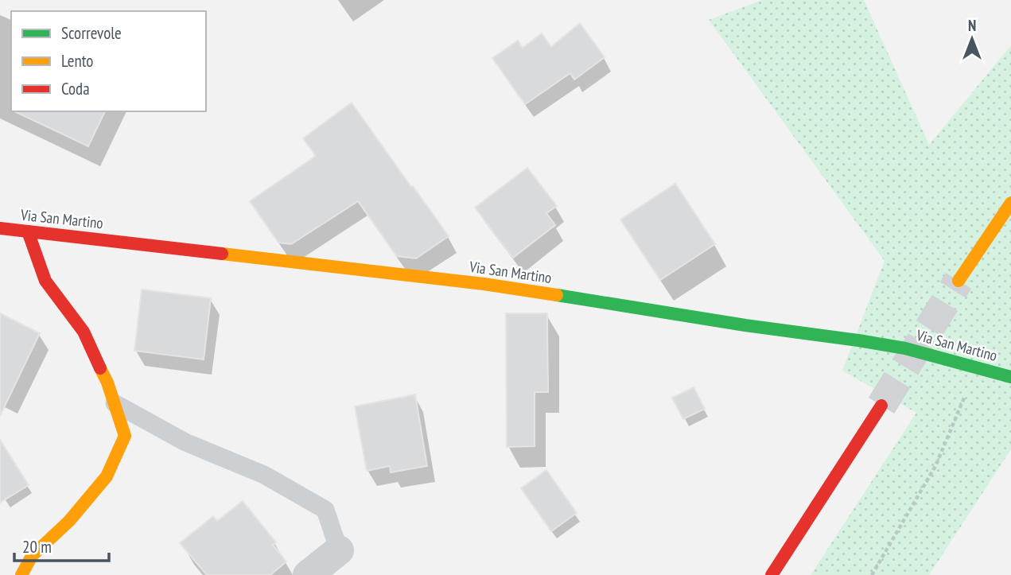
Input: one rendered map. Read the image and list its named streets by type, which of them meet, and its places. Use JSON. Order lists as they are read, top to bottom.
{
  "streets": {
    "street": ["Via San Martino"]
  },
  "legend": ["Scorrevole", "Lento", "Coda"],
  "scale_bar": "20 m",
  "north": "top"
}
